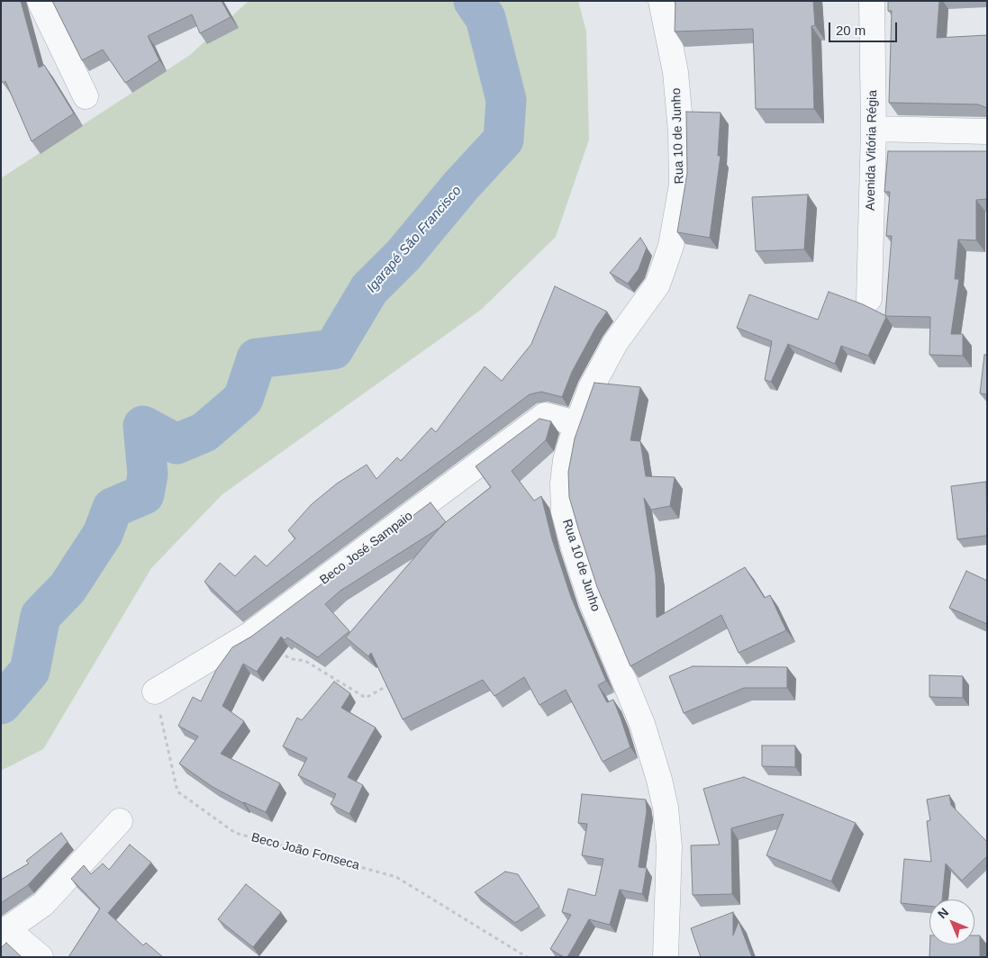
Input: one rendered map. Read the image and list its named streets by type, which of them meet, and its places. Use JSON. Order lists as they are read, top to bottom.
{
  "streets": {
    "street": ["Rua 10 de Junho", "Avenida Vitória Régia", "Beco José Sampaio"],
    "path": ["Beco João Fonseca"]
  },
  "crossings": [
    ["Rua 10 de Junho", "Beco José Sampaio"],
    ["Beco José Sampaio", "Beco João Fonseca"]
  ],
  "water": ["Igarapé São Francisco"],
  "scale_bar": "20 m",
  "north": "top left"
}
